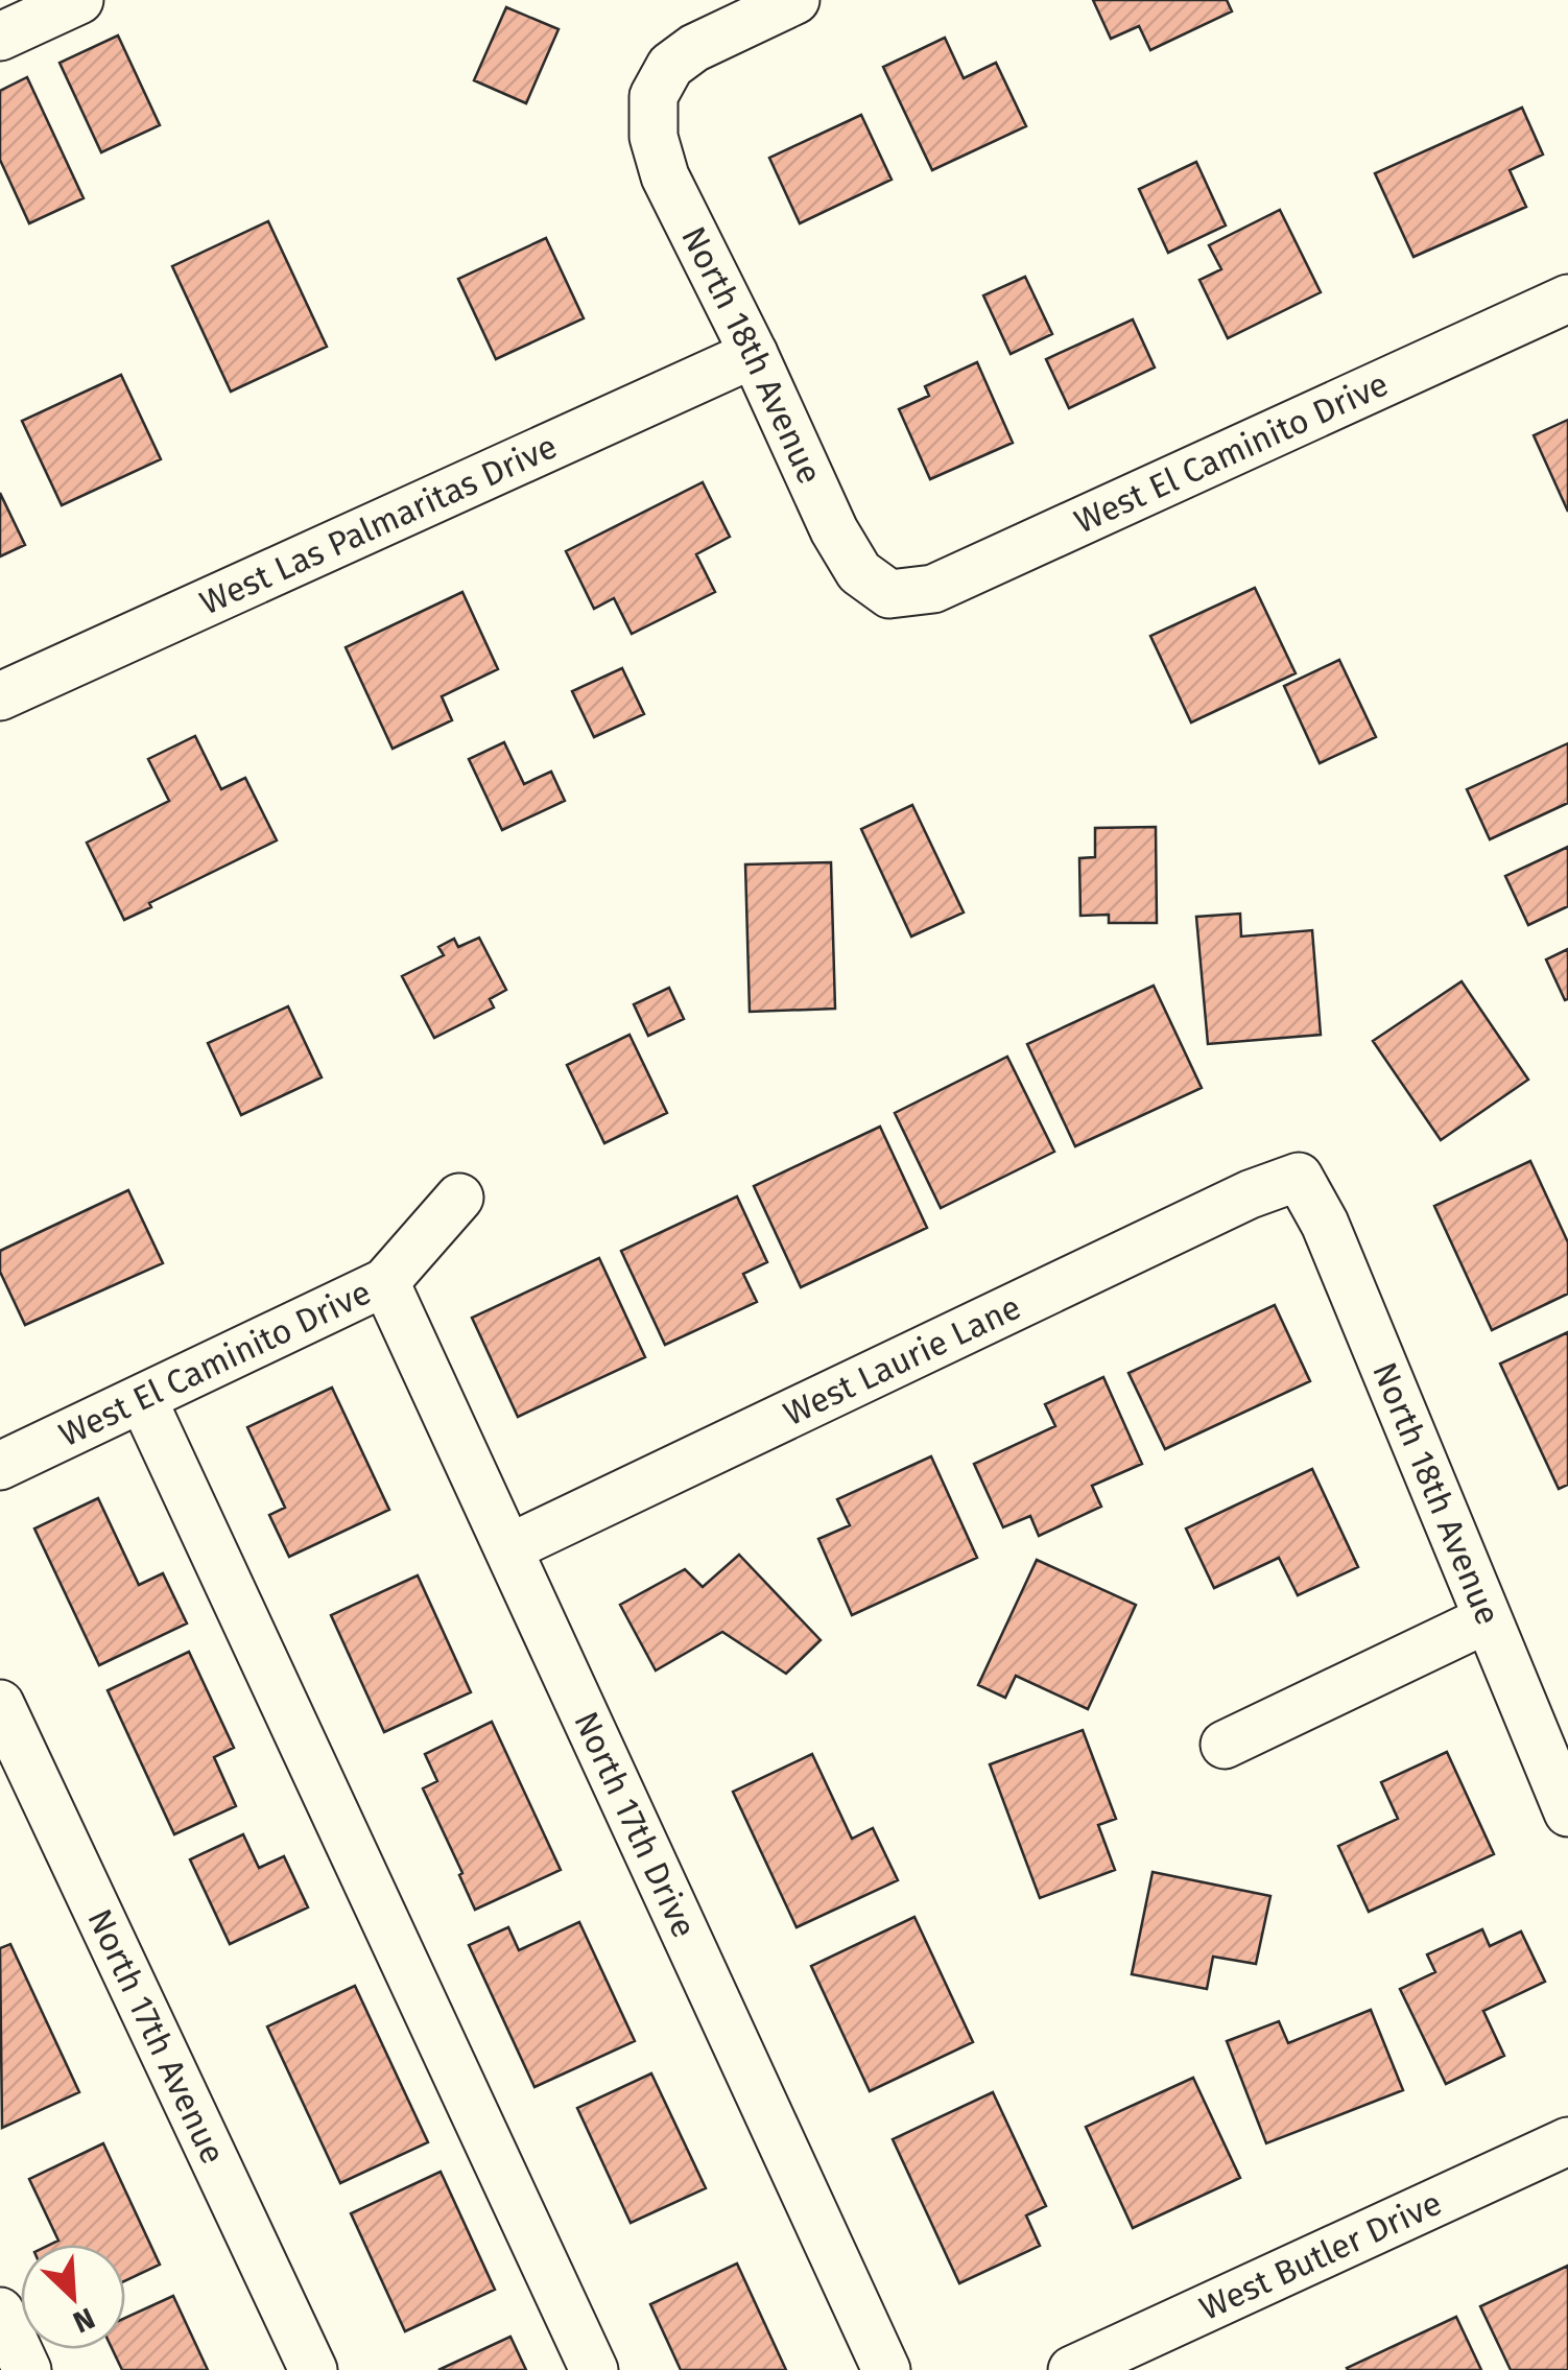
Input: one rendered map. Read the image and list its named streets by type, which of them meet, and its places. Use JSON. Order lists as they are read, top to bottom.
{
  "streets": {
    "street": [
      "North 18th Avenue",
      "West El Caminito Drive",
      "West Las Palmaritas Drive",
      "West Laurie Lane",
      "North 17th Drive",
      "North 17th Avenue",
      "West Butler Drive"
    ]
  },
  "crossings": [
    ["North 18th Avenue", "West El Caminito Drive"],
    ["North 18th Avenue", "West Las Palmaritas Drive"],
    ["North 18th Avenue", "West Laurie Lane"],
    ["West El Caminito Drive", "North 17th Drive"],
    ["West Laurie Lane", "North 17th Drive"]
  ],
  "north": "bottom right"
}
